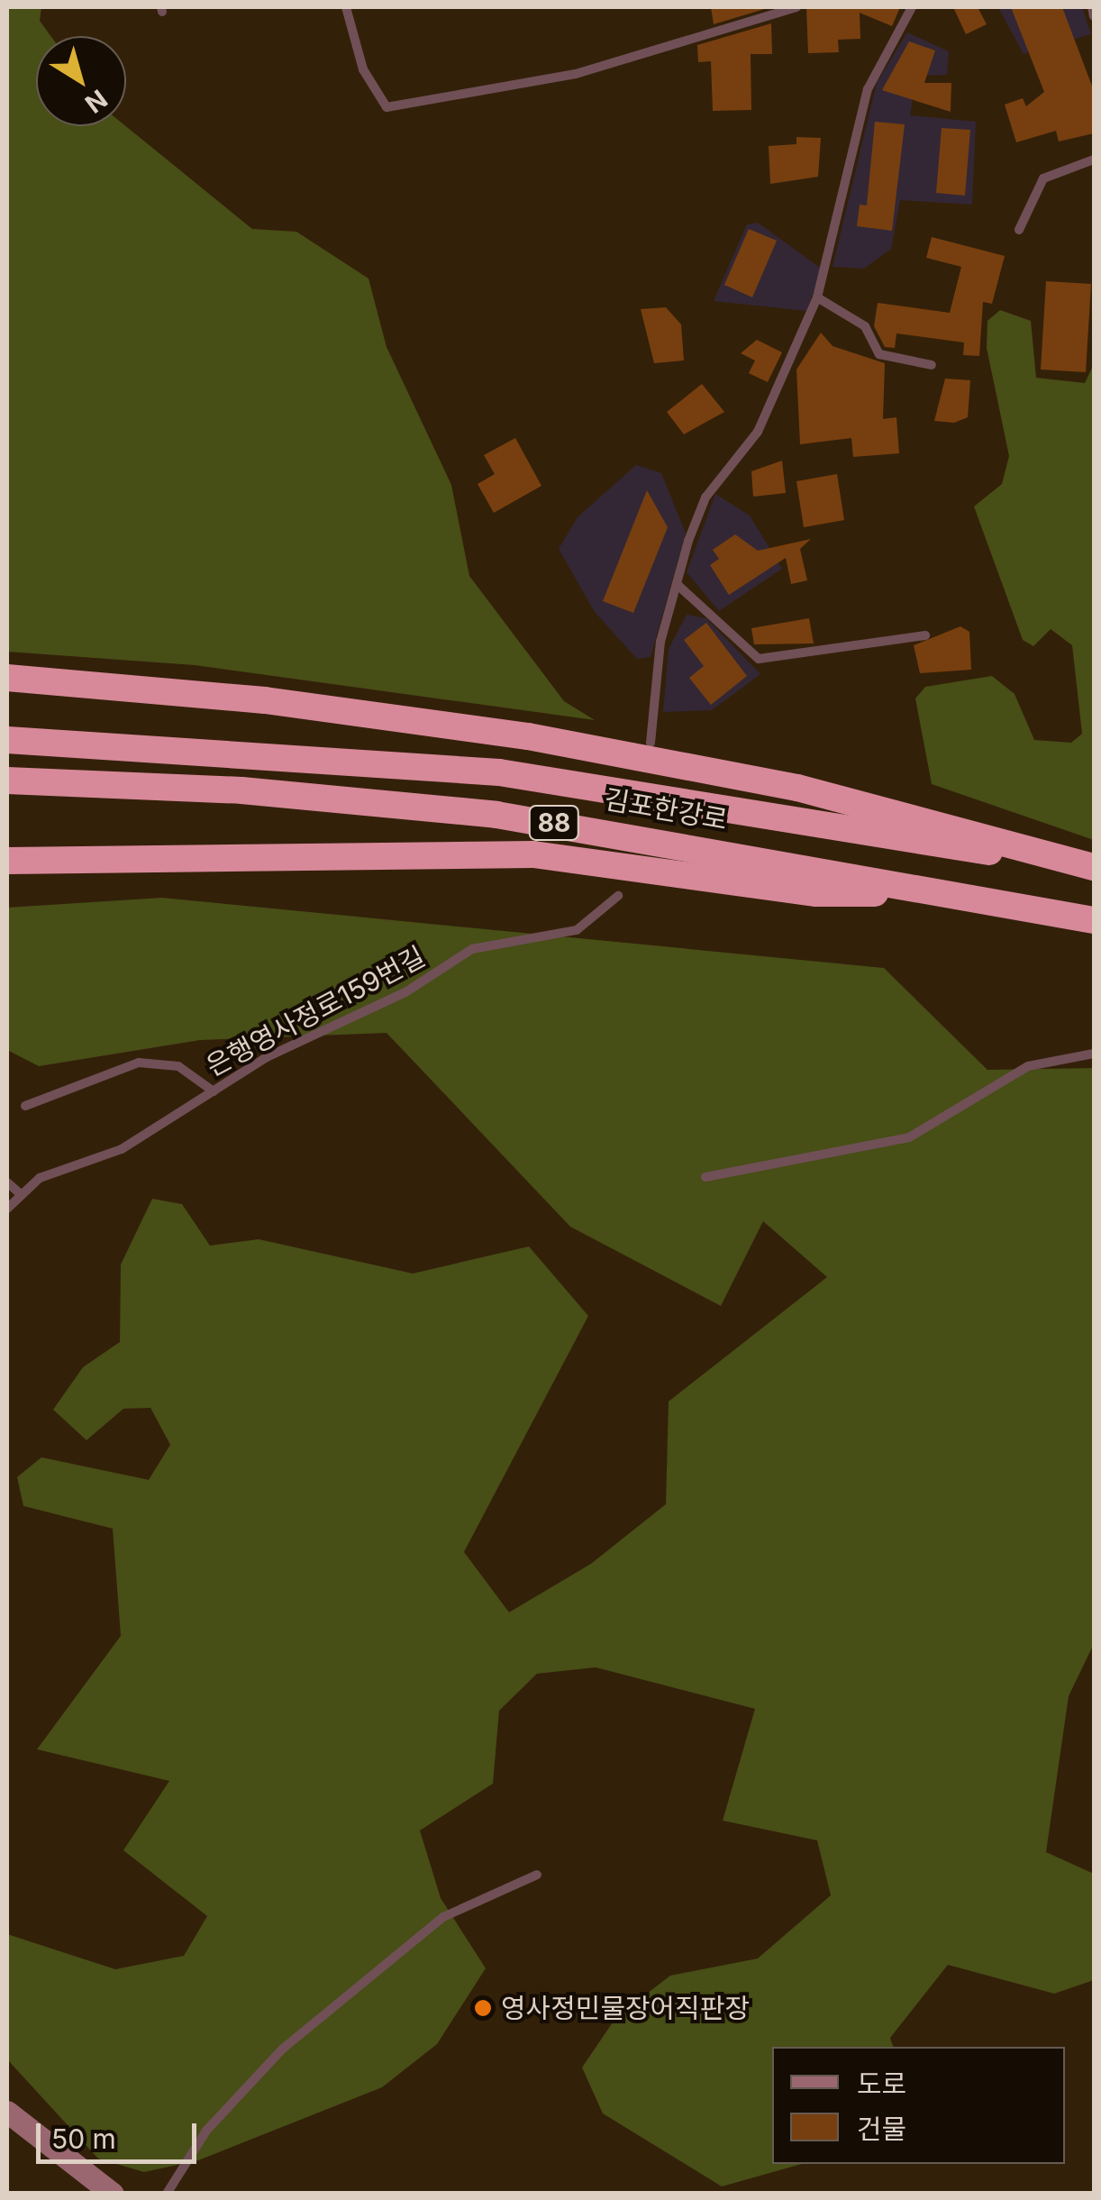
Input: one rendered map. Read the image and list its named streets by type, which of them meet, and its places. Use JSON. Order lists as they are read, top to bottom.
{
  "streets": {
    "highway": ["김포한강로", "88"],
    "lane": ["은행영사정로159번길"]
  },
  "places": ["영사정민물장어직판장"],
  "legend": ["도로", "건물"],
  "scale_bar": "50 m",
  "north": "bottom right"
}
